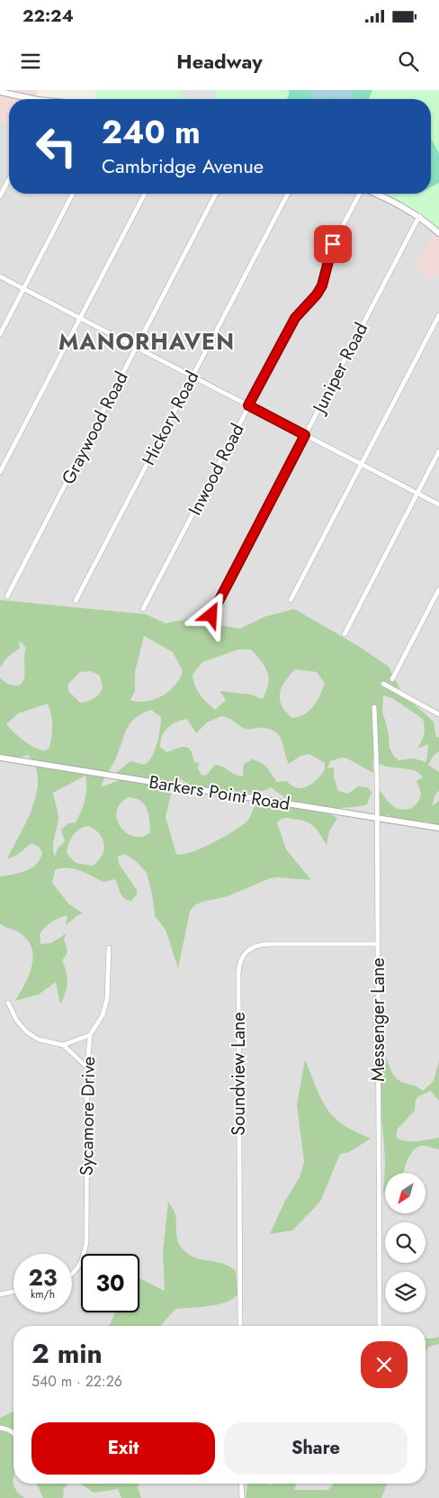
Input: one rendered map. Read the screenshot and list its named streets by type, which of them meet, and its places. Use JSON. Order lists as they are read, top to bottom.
{
  "streets": {
    "street": [
      "Juniper Road",
      "Hickory Road",
      "Graywood Road",
      "Inwood Road",
      "Barkers Point Road",
      "Messenger Lane",
      "Soundview Lane",
      "Sycamore Drive"
    ]
  },
  "crossings": [
    ["Barkers Point Road", "Messenger Lane"],
    ["Messenger Lane", "Soundview Lane"]
  ],
  "districts": ["MANORHAVEN"],
  "north": "bottom left",
  "page": {
    "status": "22:24",
    "header": "Headway",
    "turn": ["240 m", "Cambridge Avenue"],
    "speed": "23 km/h",
    "limit": "30",
    "heading": ["2 min", "540 m · 22:26"],
    "buttons": ["Exit", "Share"]
  }
}
